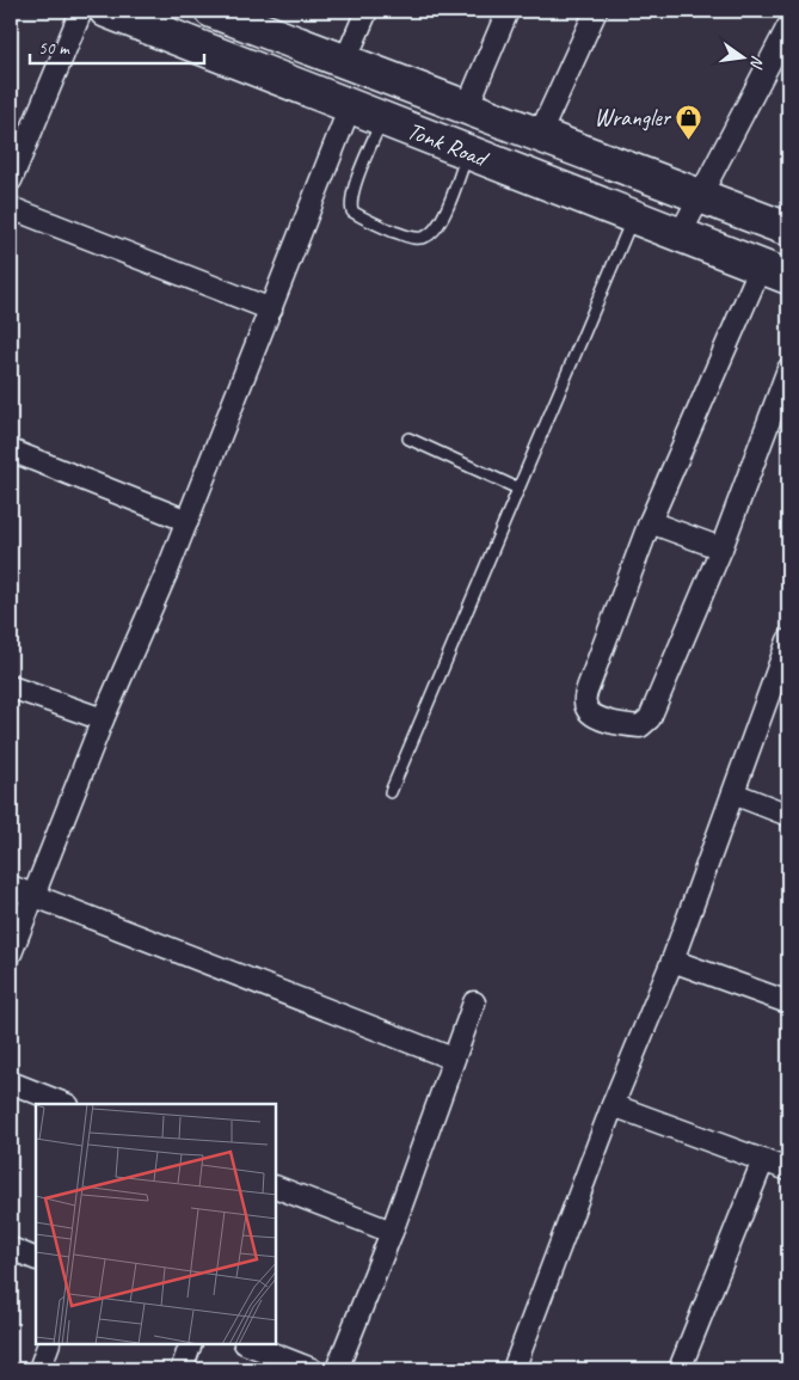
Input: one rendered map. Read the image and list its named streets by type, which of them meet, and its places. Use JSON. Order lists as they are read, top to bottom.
{
  "streets": {
    "main road": ["Tonk Road"]
  },
  "places": {
    "shop": ["Wrangler"]
  },
  "scale_bar": "50 m",
  "north": "right"
}
